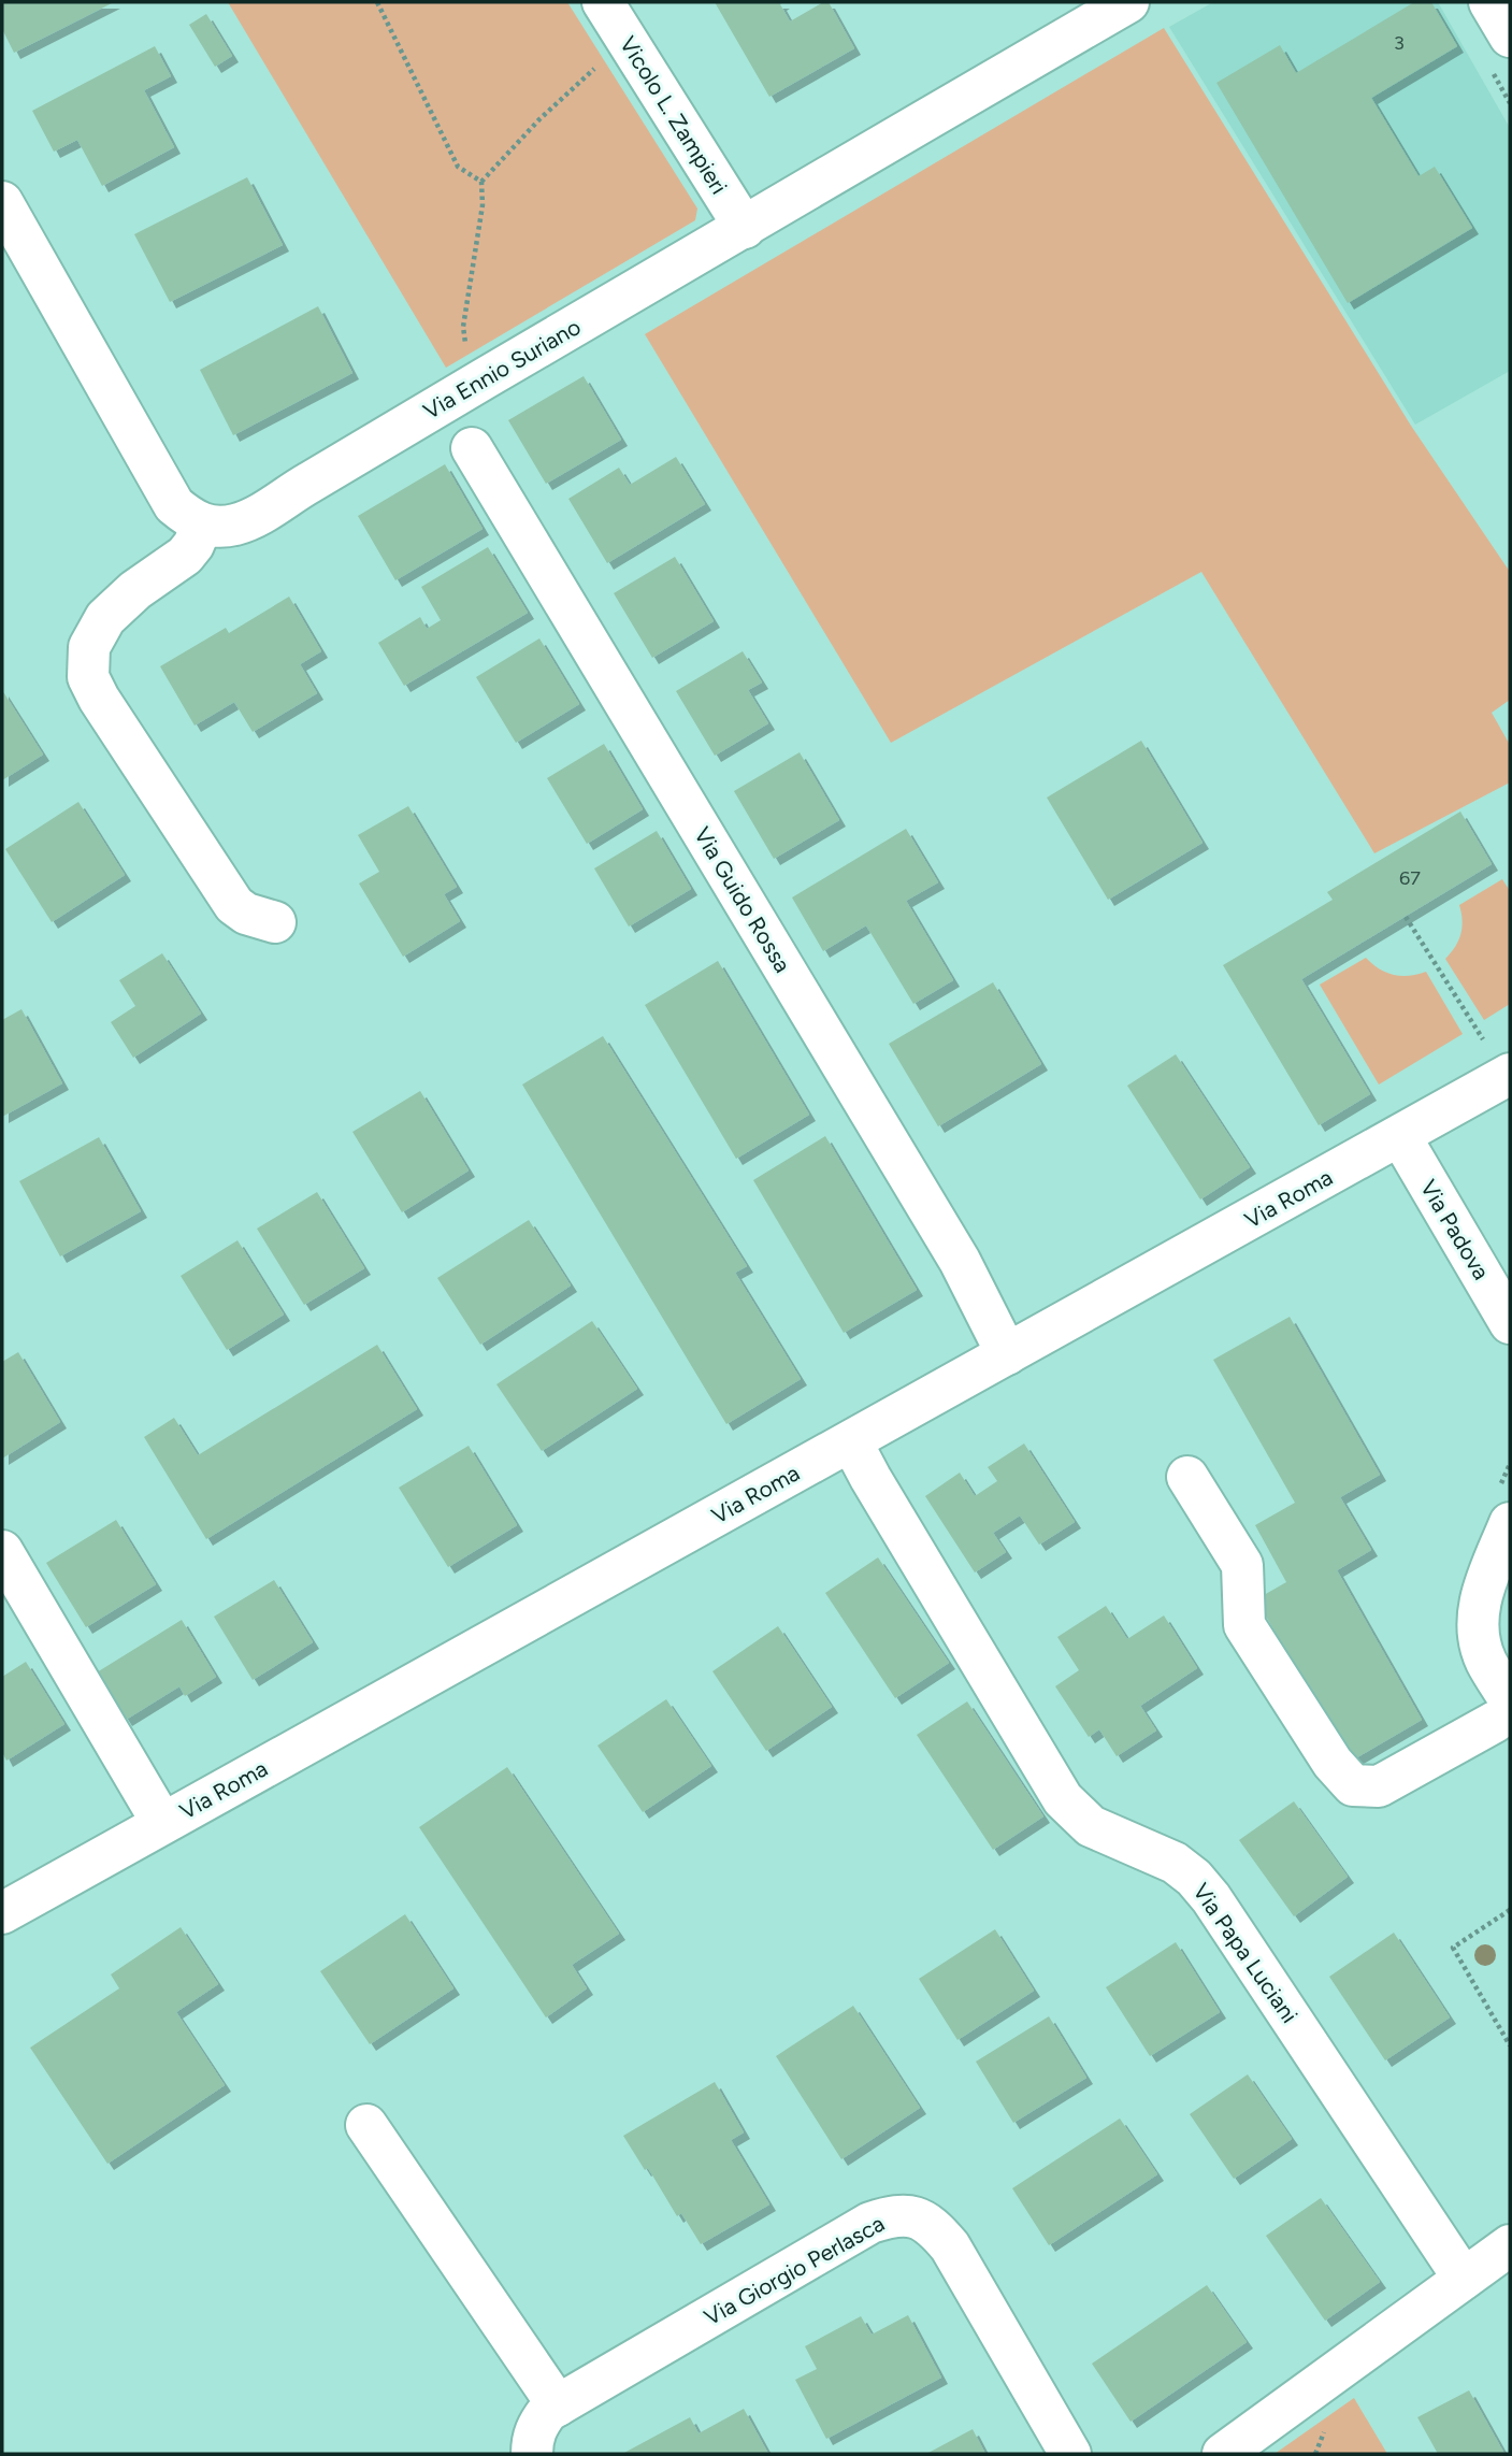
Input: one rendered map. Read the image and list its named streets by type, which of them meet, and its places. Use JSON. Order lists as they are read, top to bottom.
{
  "streets": {
    "street": [
      "Vicolo L. Zampieri",
      "Via Ennio Suriano",
      "Via Guido Rossa",
      "Via Roma",
      "Via Padova",
      "Via Papa Luciani",
      "Via Giorgio Perlasca"
    ]
  },
  "crossings": [
    ["Vicolo L. Zampieri", "Via Ennio Suriano"],
    ["Via Guido Rossa", "Via Roma"],
    ["Via Roma", "Via Padova"],
    ["Via Roma", "Via Papa Luciani"]
  ],
  "house_numbers": ["3", "67"]
}
